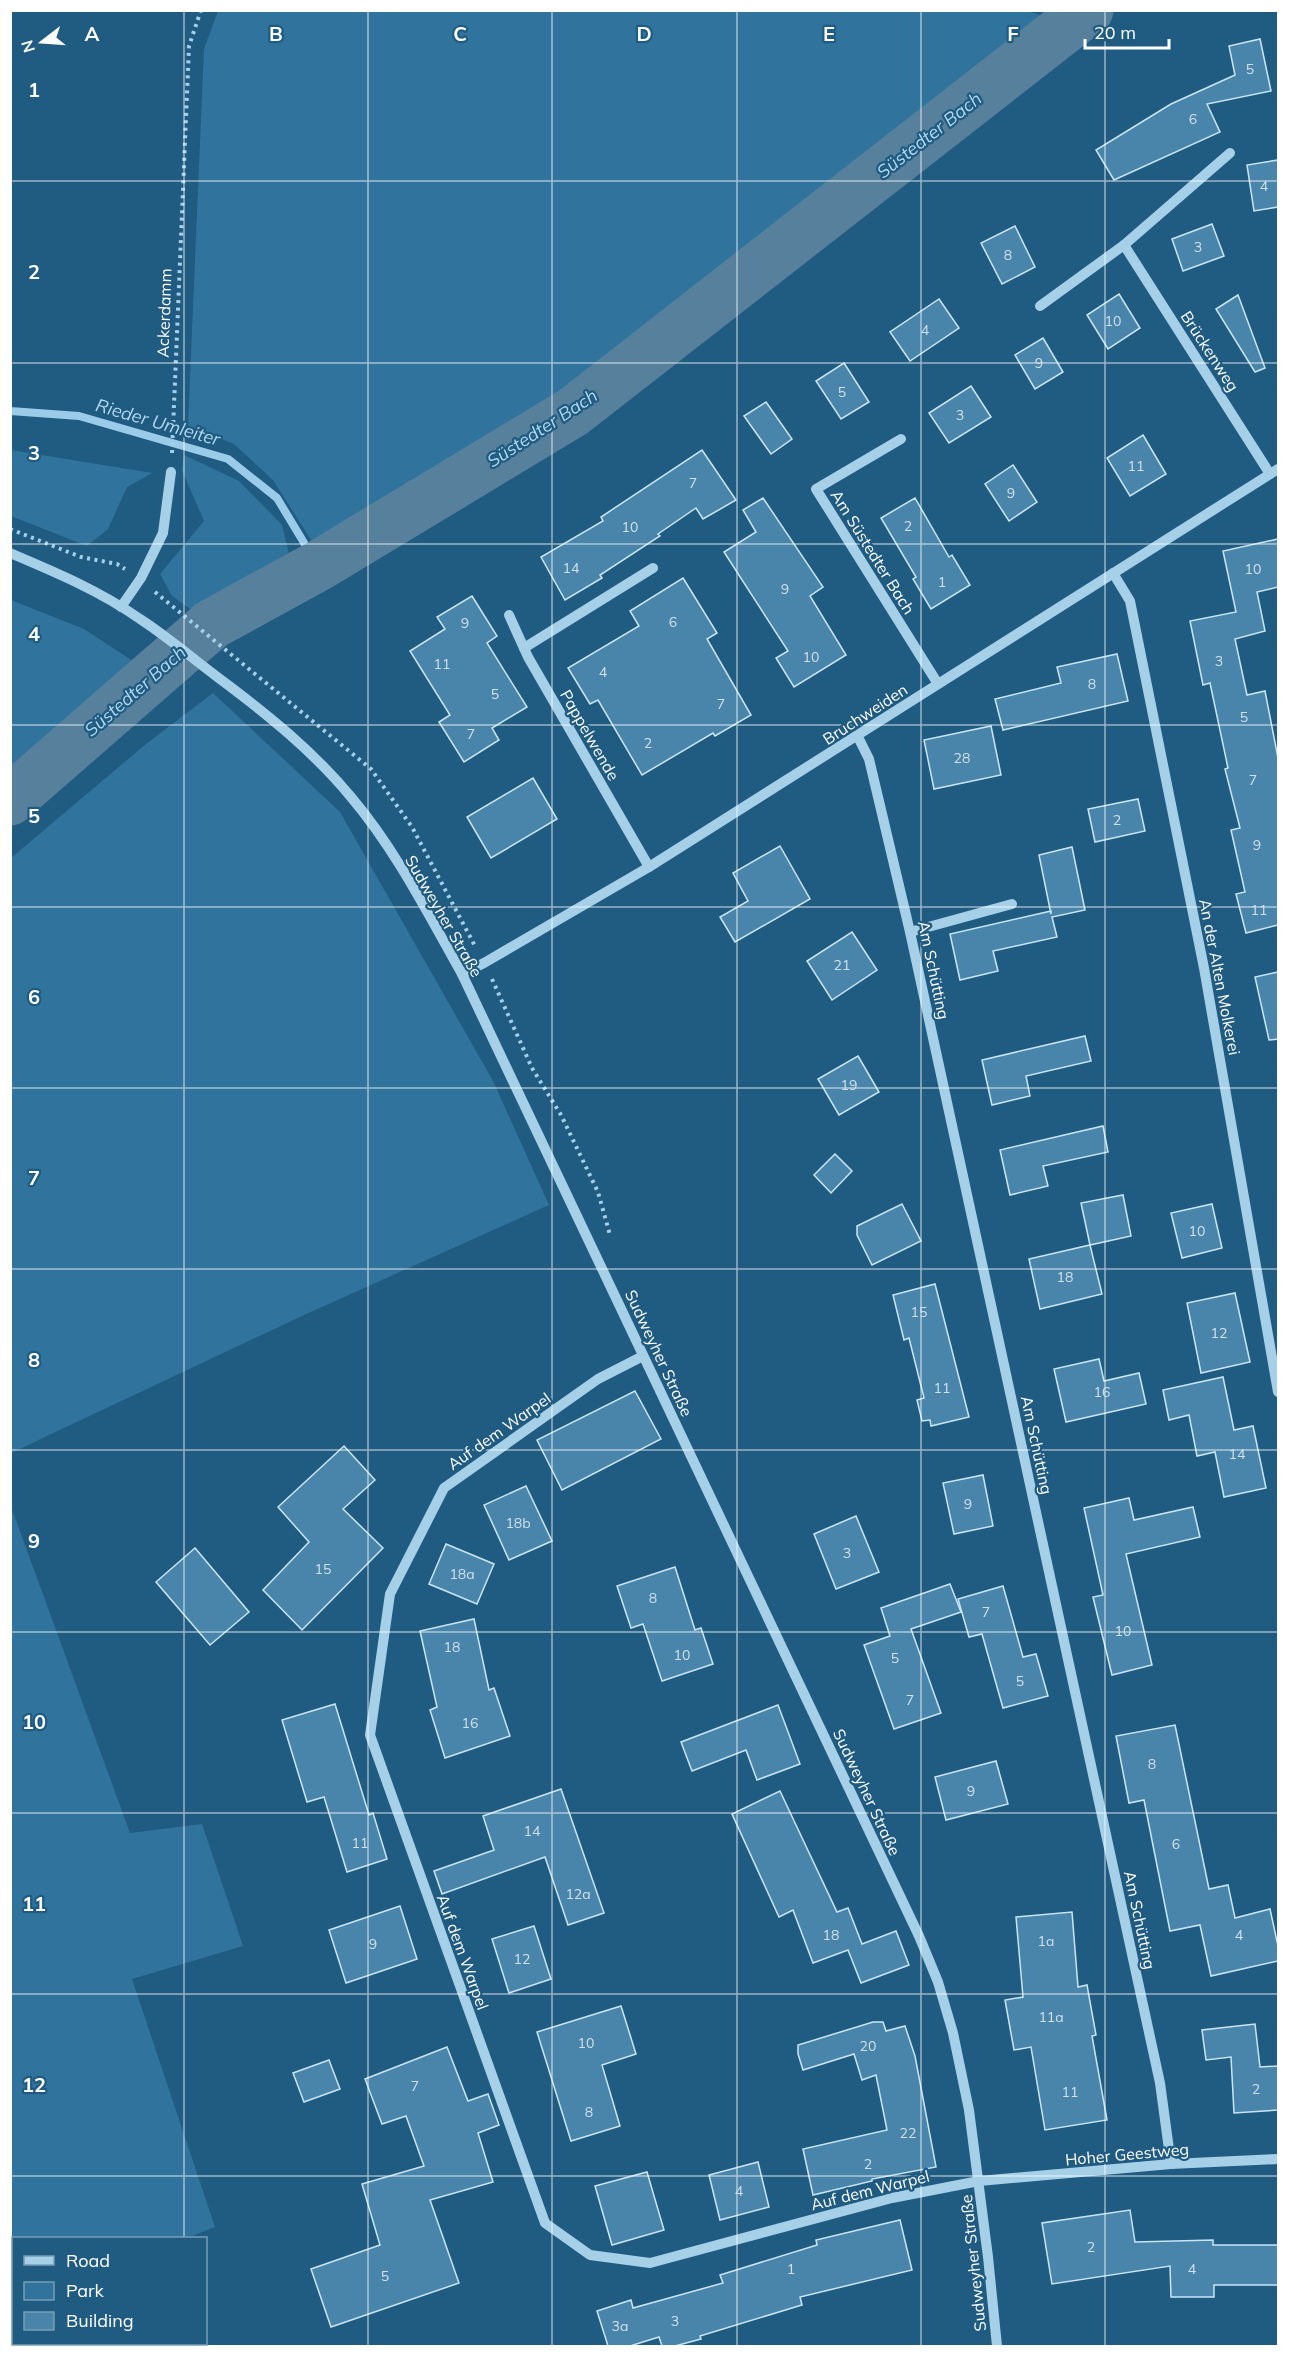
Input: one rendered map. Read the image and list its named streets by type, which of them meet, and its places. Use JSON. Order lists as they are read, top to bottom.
{
  "streets": {
    "street": [
      "Brückenweg",
      "Am Süstedter Bach",
      "Bruchweiden",
      "Pappelwende",
      "Sudweyher Straße",
      "Am Schütting",
      "An der Alten Molkerei",
      "Auf dem Warpel",
      "Hoher Geestweg"
    ],
    "path": ["Ackerdamm"]
  },
  "crossings": [
    ["Brückenweg", "Bruchweiden"],
    ["Am Süstedter Bach", "Bruchweiden"],
    ["Bruchweiden", "Pappelwende"],
    ["Bruchweiden", "Sudweyher Straße"],
    ["Bruchweiden", "Am Schütting"],
    ["Bruchweiden", "An der Alten Molkerei"],
    ["Sudweyher Straße", "Auf dem Warpel"],
    ["Sudweyher Straße", "Hoher Geestweg"],
    ["Am Schütting", "Hoher Geestweg"],
    ["Auf dem Warpel", "Hoher Geestweg"]
  ],
  "water": ["Süstedter Bach", "Rieder Umleiter"],
  "house_numbers": [
    "5",
    "6",
    "4",
    "3",
    "8",
    "10",
    "4",
    "9",
    "5",
    "3",
    "11",
    "7",
    "9",
    "2",
    "10",
    "14",
    "10",
    "1",
    "9",
    "6",
    "9",
    "10",
    "3",
    "11",
    "4",
    "8",
    "5",
    "7",
    "5",
    "7",
    "2",
    "28",
    "7",
    "2",
    "9",
    "11",
    "21",
    "19",
    "10",
    "18",
    "15",
    "12",
    "11",
    "16",
    "14",
    "9",
    "18b",
    "3",
    "15",
    "18a",
    "8",
    "7",
    "10",
    "18",
    "10",
    "5",
    "5",
    "7",
    "16",
    "8",
    "9",
    "14",
    "11",
    "6",
    "12a",
    "18",
    "4",
    "1a",
    "9",
    "12",
    "11a",
    "10",
    "20",
    "7",
    "2",
    "11",
    "8",
    "22",
    "2",
    "4",
    "2",
    "1",
    "4",
    "5",
    "3",
    "3a"
  ],
  "legend": ["Road", "Park", "Building"],
  "scale_bar": "20 m",
  "north": "left",
  "grid": {
    "columns": [
      "A",
      "B",
      "C",
      "D",
      "E",
      "F"
    ],
    "rows": [
      "1",
      "2",
      "3",
      "4",
      "5",
      "6",
      "7",
      "8",
      "9",
      "10",
      "11",
      "12"
    ]
  }
}
